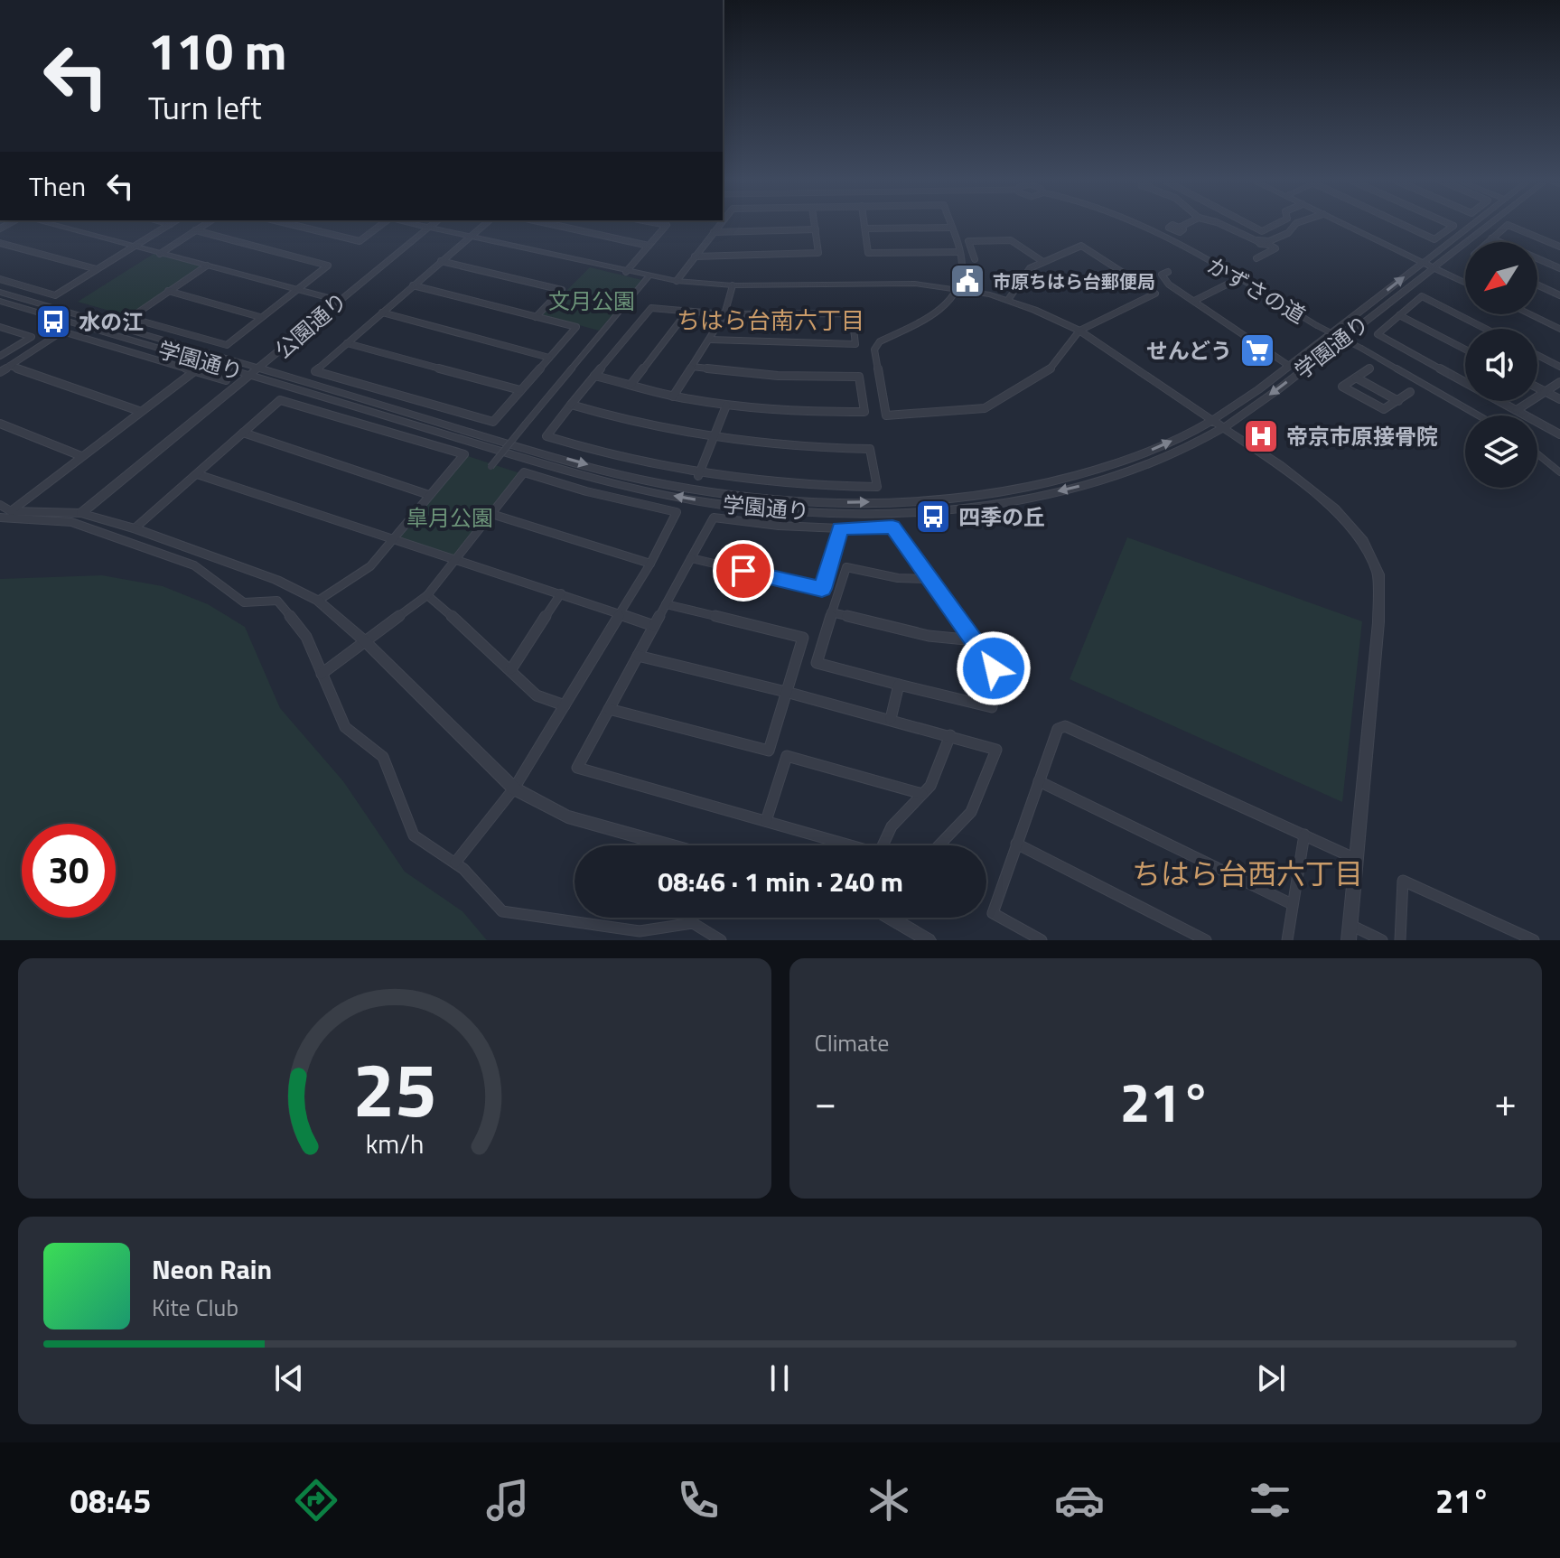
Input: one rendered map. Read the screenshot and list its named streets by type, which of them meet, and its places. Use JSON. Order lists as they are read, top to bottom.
{
  "streets": {
    "street": ["かずさの道", "公園通り", "学園通り"]
  },
  "crossings": [
    ["公園通り", "学園通り"]
  ],
  "districts": ["ちはら台南六丁目", "ちはら台西六丁目"],
  "parks": ["文月公園", "皐月公園"],
  "places": {
    "public building": ["市原ちはら台郵便局"],
    "bus stop": ["水の江", "四季の丘"],
    "supermarket": ["せんどう"],
    "hospital": ["帝京市原接骨院"]
  },
  "north": "bottom left",
  "page": {
    "turn": ["110 m", "Turn left"],
    "then": "Then",
    "limit": "30",
    "trip": "08:46 · 1 min · 240 m",
    "tile": "Climate",
    "heat": ["−", "21°", "+"],
    "song": ["Neon Rain", "Kite Club"],
    "tabs": ["08:45", "21°"],
    "gauge": ["25", "km/h"]
  }
}
